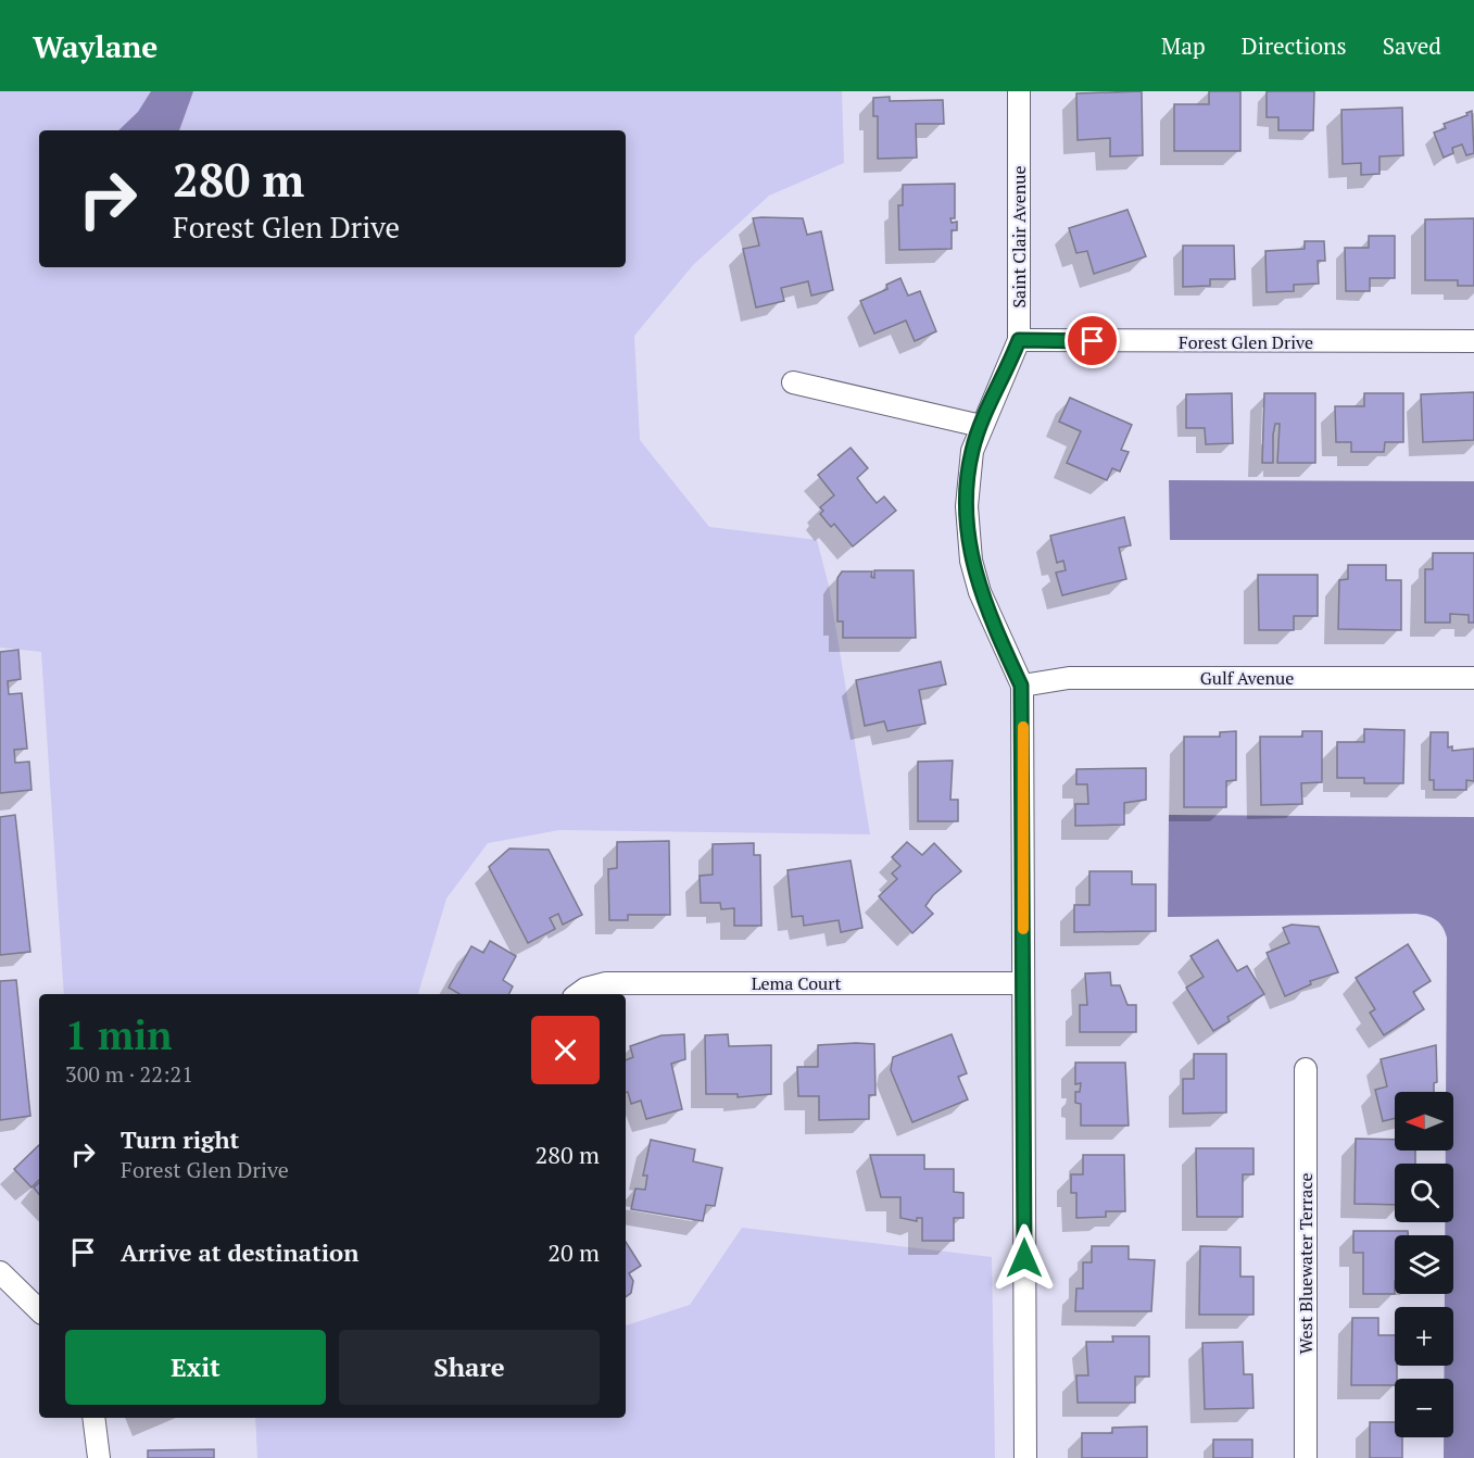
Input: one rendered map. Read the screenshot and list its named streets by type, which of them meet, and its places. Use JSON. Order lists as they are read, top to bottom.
{
  "streets": {
    "street": [
      "Saint Clair Avenue",
      "Forest Glen Drive",
      "Gulf Avenue",
      "Lema Court",
      "West Bluewater Terrace"
    ]
  },
  "crossings": [
    ["Saint Clair Avenue", "Forest Glen Drive"],
    ["Saint Clair Avenue", "Gulf Avenue"],
    ["Saint Clair Avenue", "Lema Court"]
  ],
  "north": "left",
  "page": {
    "header": "Waylane",
    "nav": ["Map", "Directions", "Saved"],
    "turn": ["280 m", "Forest Glen Drive"],
    "heading": ["1 min", "300 m · 22:21"],
    "map_buttons": ["+", "−"],
    "list": [
      {
        "name": "Turn right",
        "note": "Forest Glen Drive",
        "value": "280 m"
      },
      {
        "name": "Arrive at destination",
        "value": "20 m"
      }
    ],
    "buttons": ["Exit", "Share"]
  }
}
